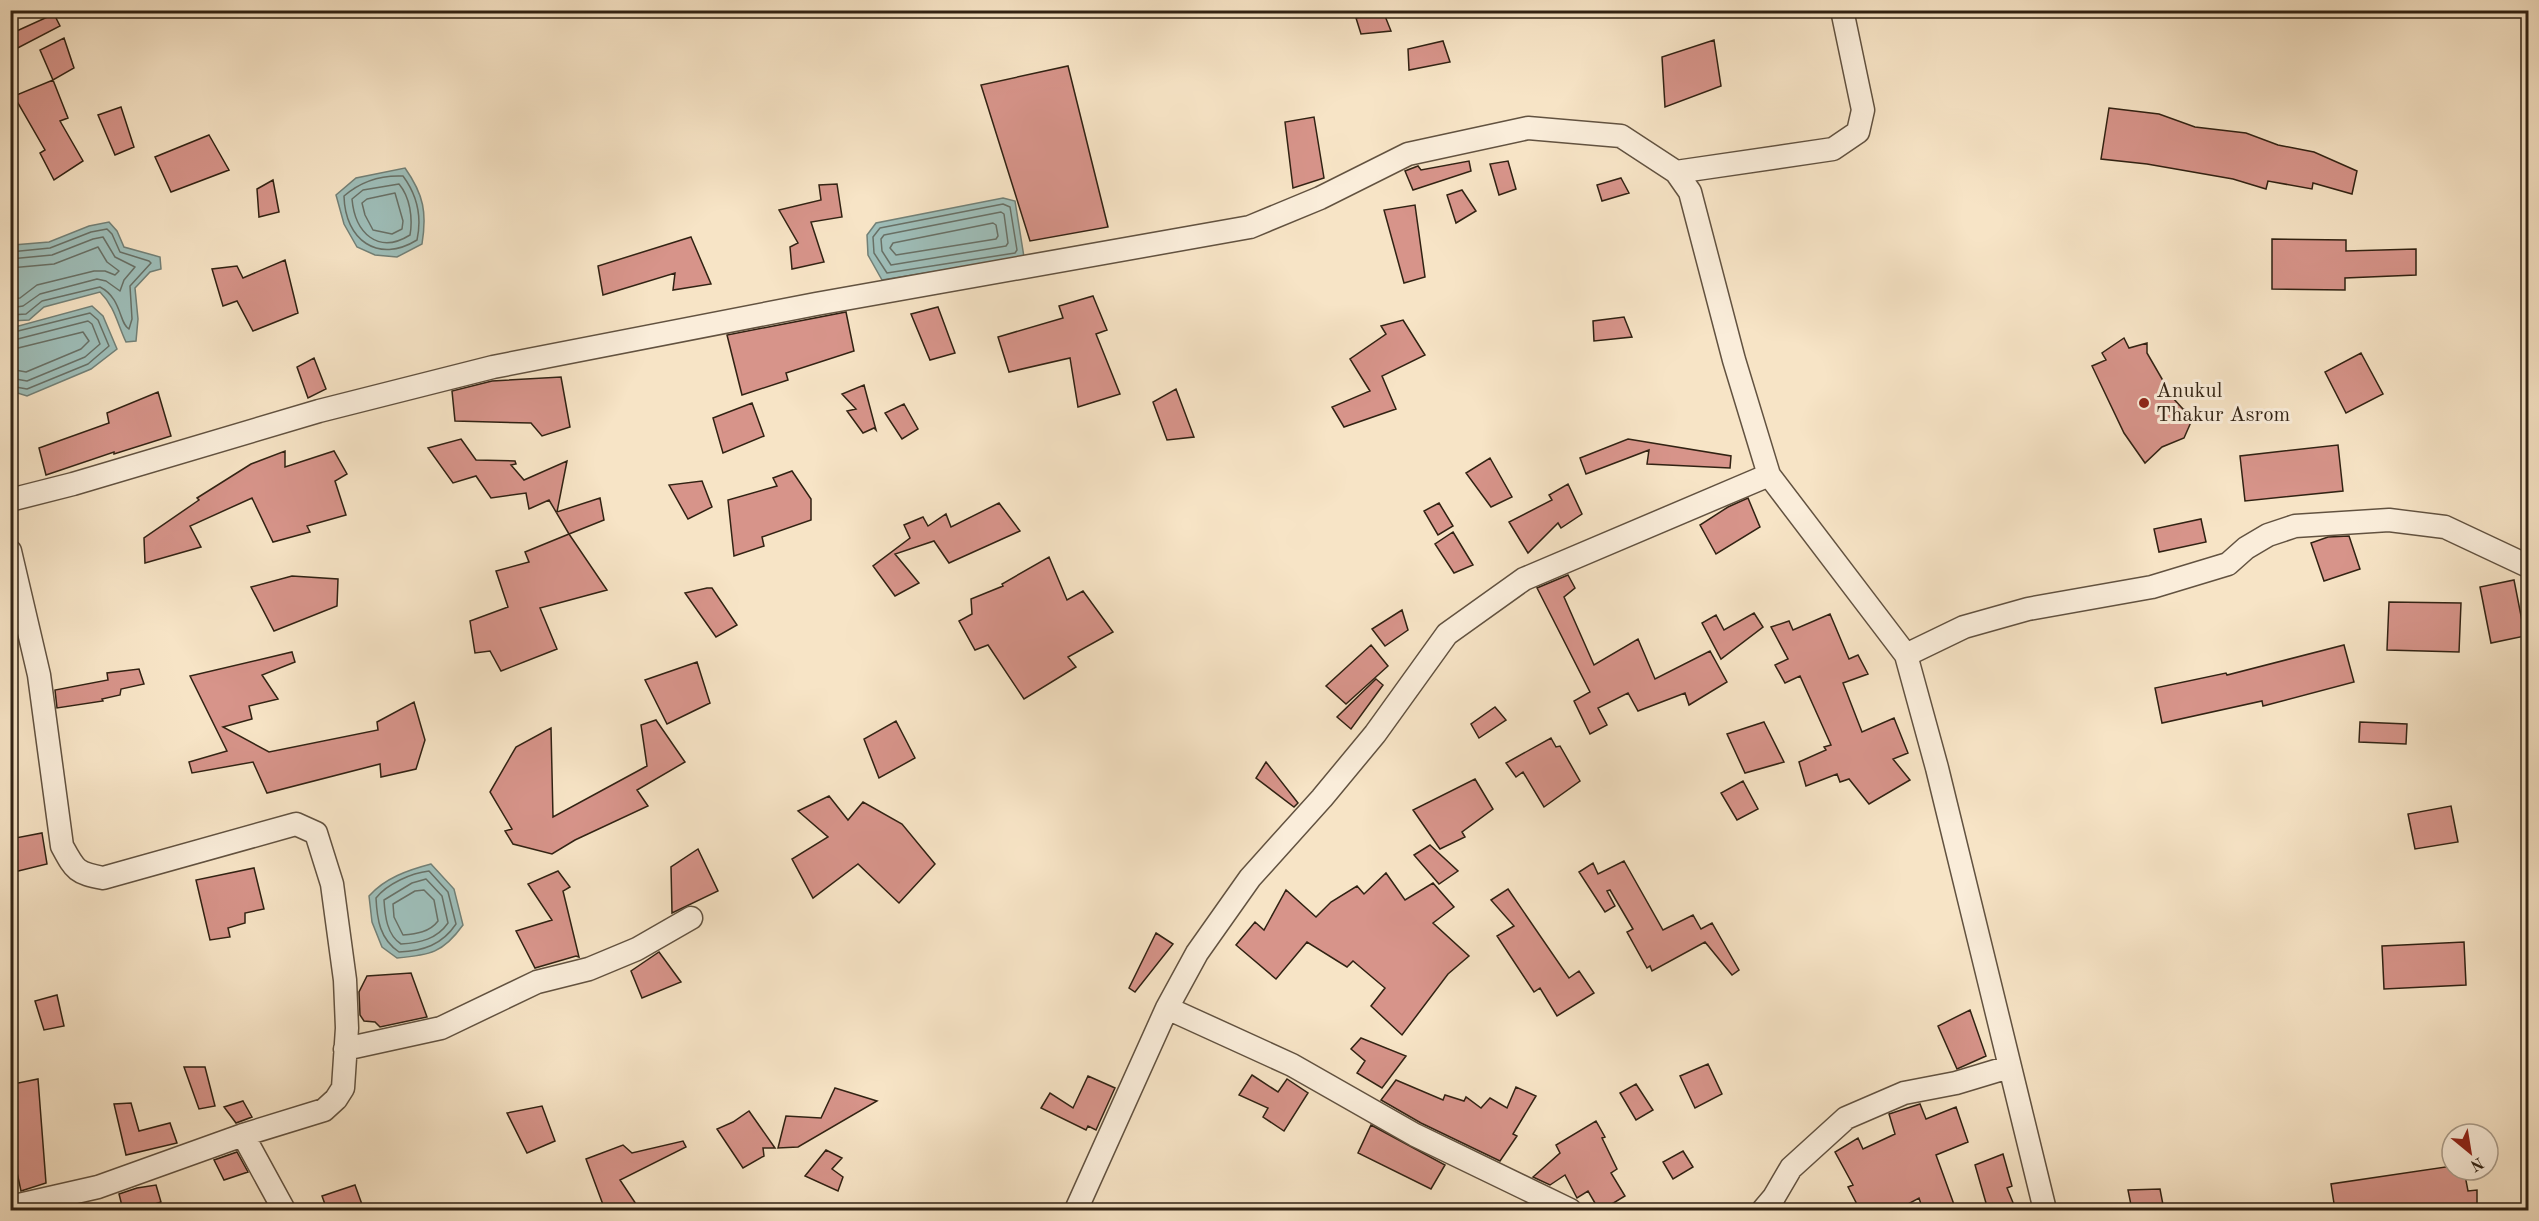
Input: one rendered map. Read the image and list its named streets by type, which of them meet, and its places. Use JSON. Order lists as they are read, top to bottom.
{
  "places": ["Anukul Thakur Asrom"],
  "north": "bottom right"
}
